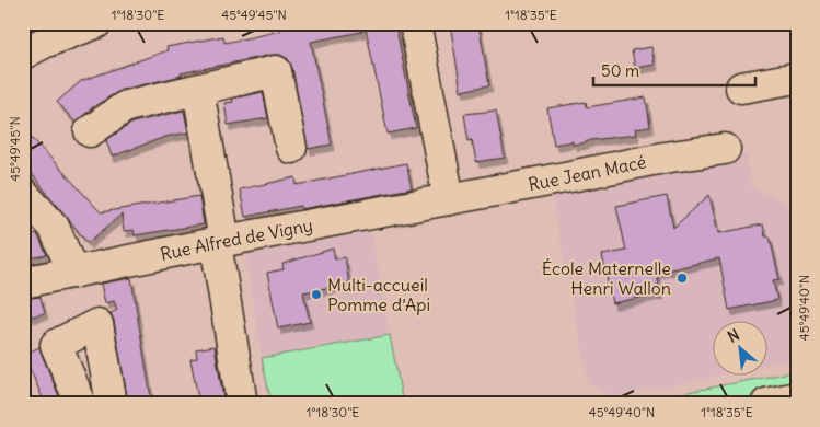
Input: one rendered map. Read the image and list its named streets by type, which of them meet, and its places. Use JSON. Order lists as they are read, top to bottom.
{
  "streets": {
    "street": ["Rue Jean Macé", "Rue Alfred de Vigny"]
  },
  "crossings": [
    ["Rue Jean Macé", "Rue Alfred de Vigny"]
  ],
  "places": ["École Maternelle Henri Wallon", "Multi-accueil Pomme d’Api"],
  "scale_bar": "50 m",
  "north": "top left",
  "coordinates": [
    "1°18'30\"E",
    "45°49'45\"N",
    "1°18'35\"E",
    "45°49'40\"N"
  ]
}
